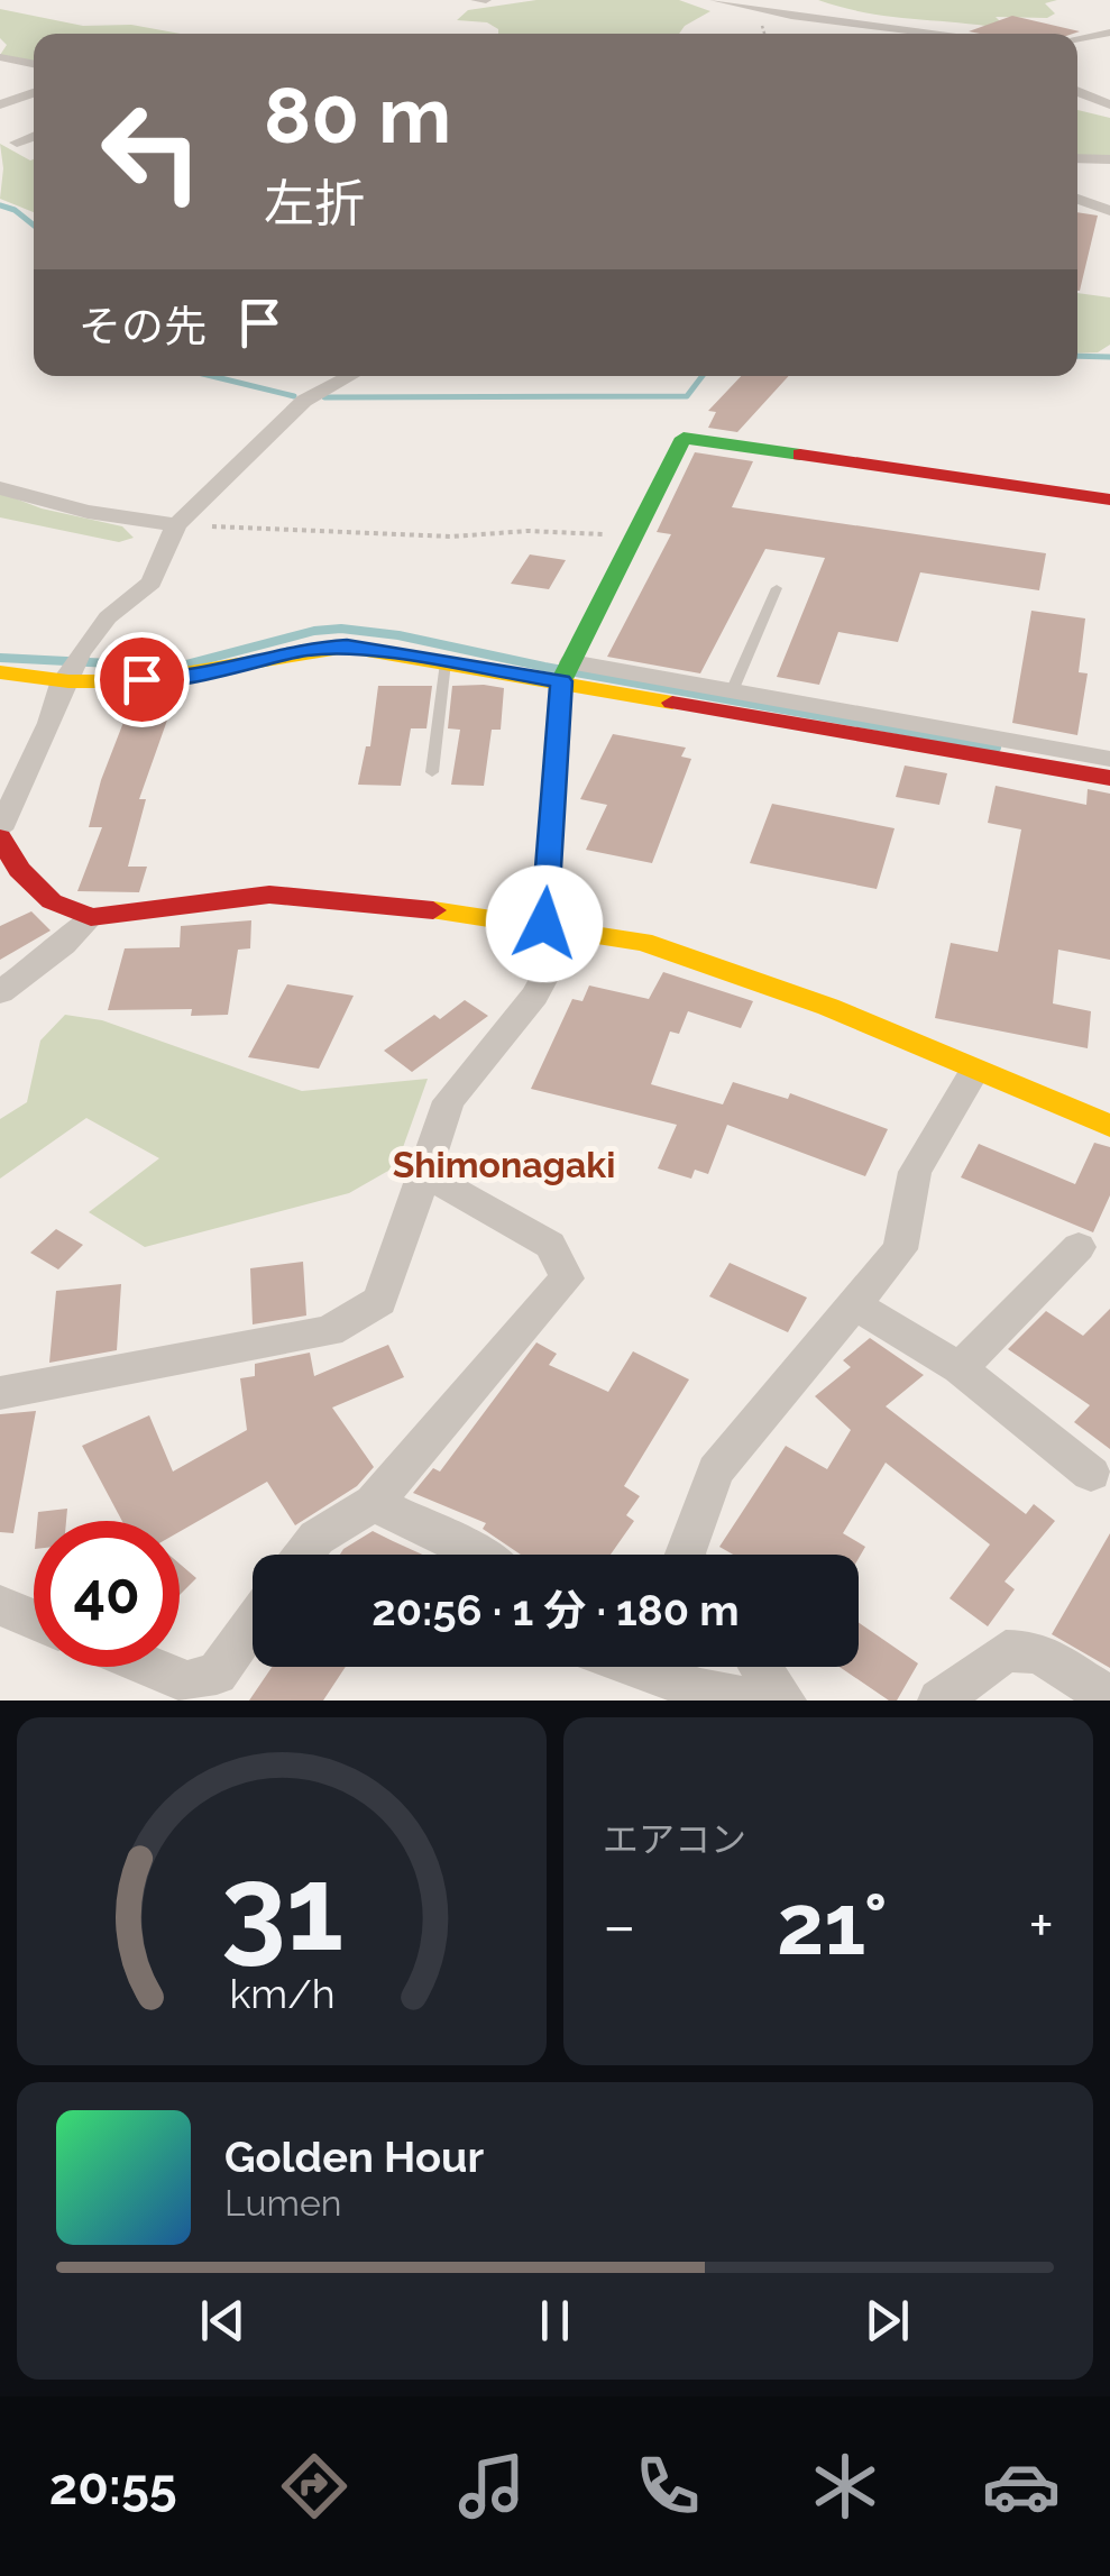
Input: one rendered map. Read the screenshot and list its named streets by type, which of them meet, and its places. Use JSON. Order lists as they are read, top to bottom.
{
  "districts": ["Shimonagaki"],
  "page": {
    "turn": ["80 m", "左折"],
    "then": "その先",
    "limit": "40",
    "trip": "20:56 · 1 分 · 180 m",
    "tile": "エアコン",
    "heat": ["−", "21°", "+"],
    "song": ["Golden Hour", "Lumen"],
    "tabs": "20:55",
    "gauge": ["31", "km/h"]
  }
}
